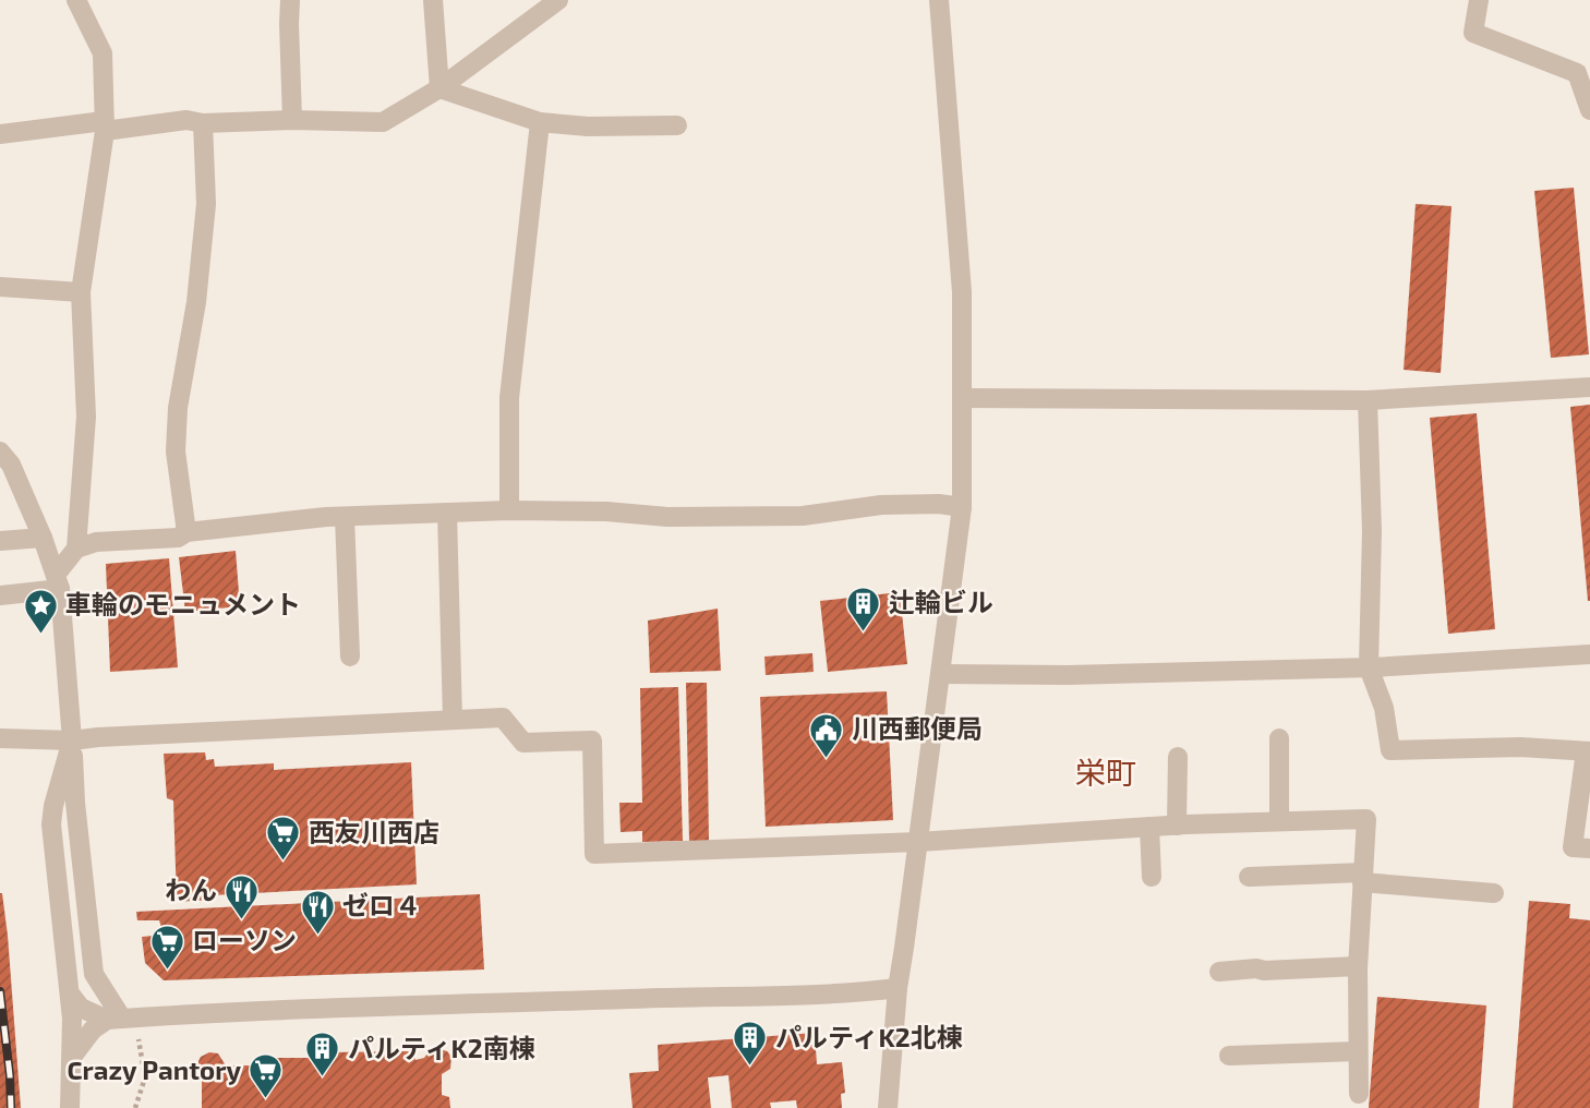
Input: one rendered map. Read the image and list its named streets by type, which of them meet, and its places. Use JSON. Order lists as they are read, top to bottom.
{
  "districts": ["栄町"],
  "places": {
    "building": ["辻輪ビル", "パルティK2北棟", "パルティK2南棟"],
    "place": ["車輪のモニュメント"],
    "public building": ["川西郵便局"],
    "supermarket": ["西友川西店", "ローソン", "Crazy Pantory"],
    "restaurant": ["わん", "ゼロ４"]
  }
}
